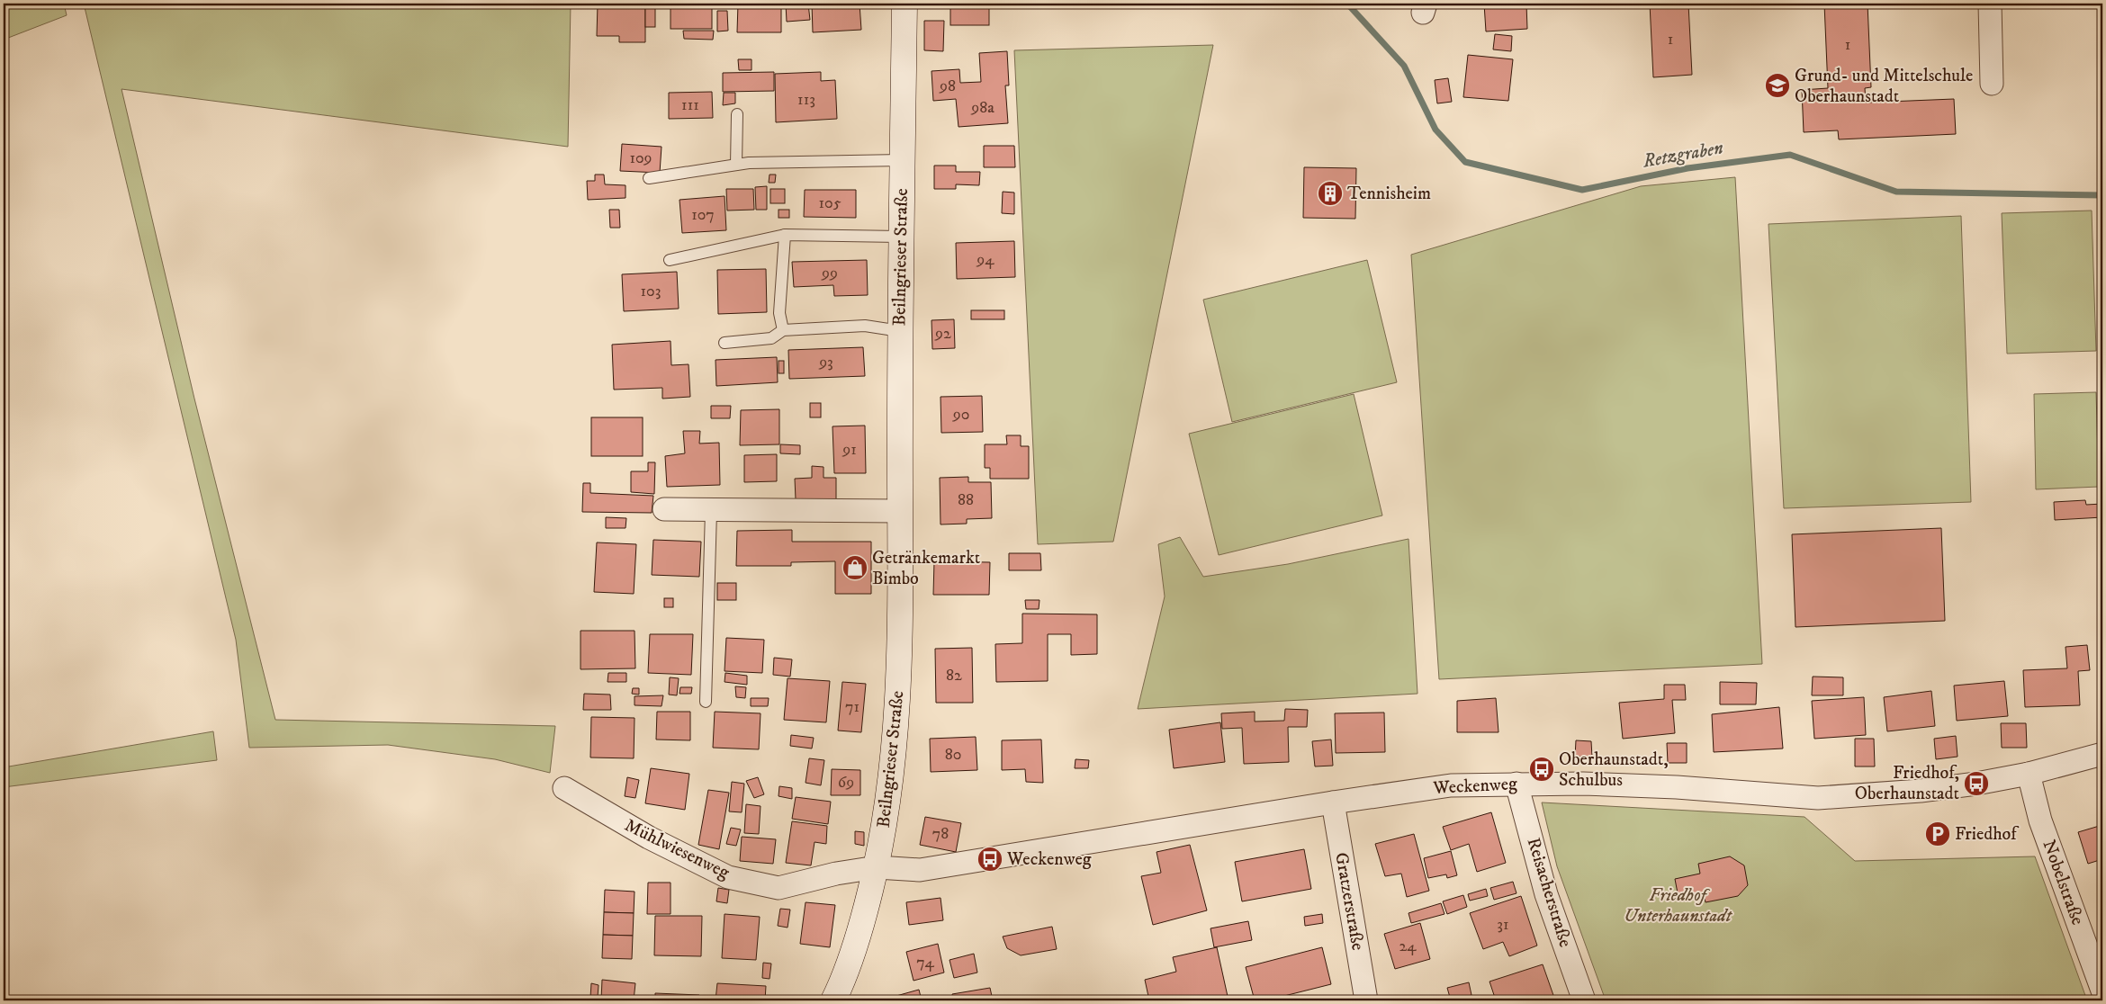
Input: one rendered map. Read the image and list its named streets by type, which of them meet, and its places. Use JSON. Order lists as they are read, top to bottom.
{
  "streets": {
    "main road": ["Beilngrieser Straße"],
    "street": [
      "Weckenweg",
      "Mühlwiesenweg",
      "Nobelstraße",
      "Reisacherstraße",
      "Gratzerstraße"
    ]
  },
  "crossings": [
    ["Beilngrieser Straße", "Weckenweg"],
    ["Beilngrieser Straße", "Mühlwiesenweg"],
    ["Weckenweg", "Mühlwiesenweg"],
    ["Weckenweg", "Nobelstraße"],
    ["Weckenweg", "Reisacherstraße"],
    ["Weckenweg", "Gratzerstraße"]
  ],
  "water": ["Retzgraben"],
  "parks": ["Friedhof Unterhaunstadt"],
  "places": {
    "school or university": ["Grund- und Mittelschule Oberhaunstadt"],
    "building": ["Tennisheim"],
    "shop": ["Getränkemarkt Bimbo"],
    "bus stop": ["Oberhaunstadt, Schulbus", "Friedhof, Oberhaunstadt", "Weckenweg"],
    "parking": ["Friedhof"]
  },
  "house_numbers": [
    "1",
    "1",
    "98",
    "113",
    "111",
    "98a",
    "109",
    "105",
    "107",
    "94",
    "99",
    "103",
    "92",
    "93",
    "90",
    "91",
    "88",
    "82",
    "71",
    "80",
    "69",
    "78",
    "31",
    "24",
    "74"
  ]
}
